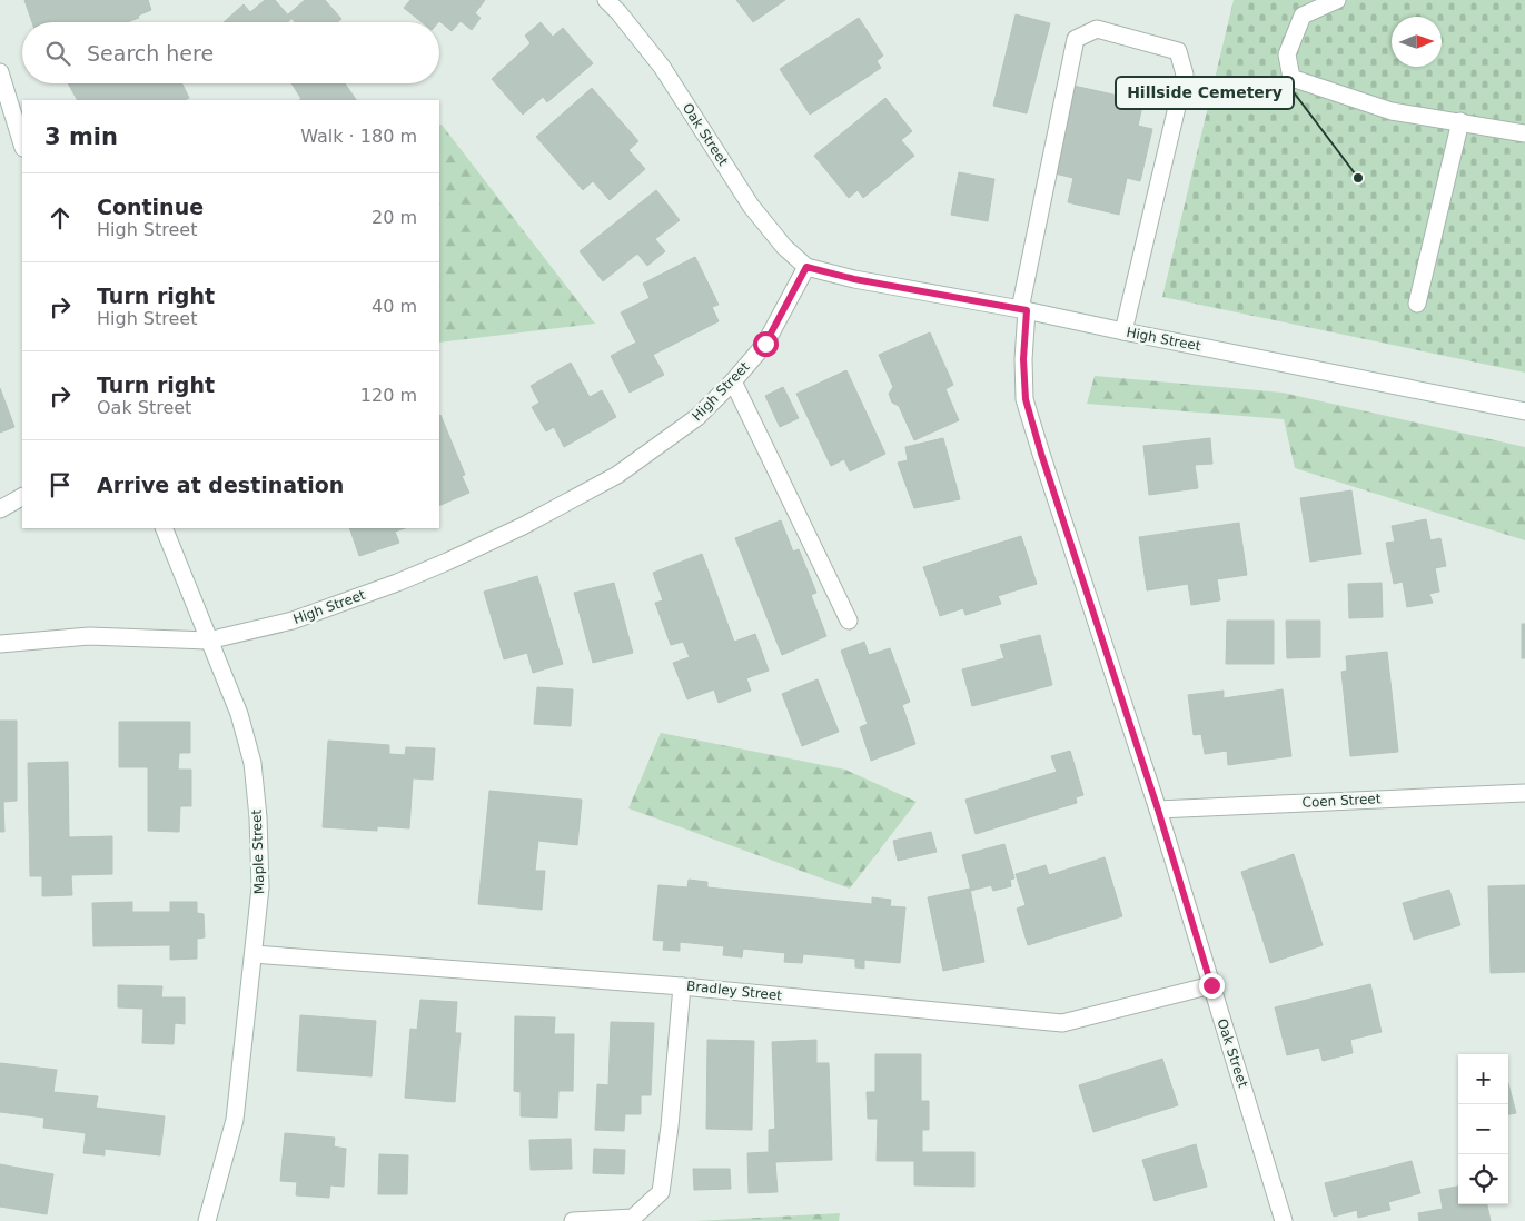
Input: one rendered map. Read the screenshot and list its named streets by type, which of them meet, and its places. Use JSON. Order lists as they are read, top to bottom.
{
  "streets": {
    "street": [
      "Oak Street",
      "High Street",
      "Coen Street",
      "Maple Street",
      "Bradley Street"
    ]
  },
  "crossings": [
    ["Oak Street", "High Street"],
    ["Oak Street", "Coen Street"],
    ["Oak Street", "Bradley Street"],
    ["High Street", "Maple Street"],
    ["Maple Street", "Bradley Street"]
  ],
  "places": ["Hillside Cemetery"],
  "north": "right",
  "page": {
    "search": "Search here",
    "heading": ["3 min", "Walk · 180 m"],
    "list": [
      ["Continue", "High Street", "20 m"],
      ["Turn right", "High Street", "40 m"],
      ["Turn right", "Oak Street", "120 m"],
      "Arrive at destination"
    ],
    "map_buttons": ["+", "−"]
  }
}
